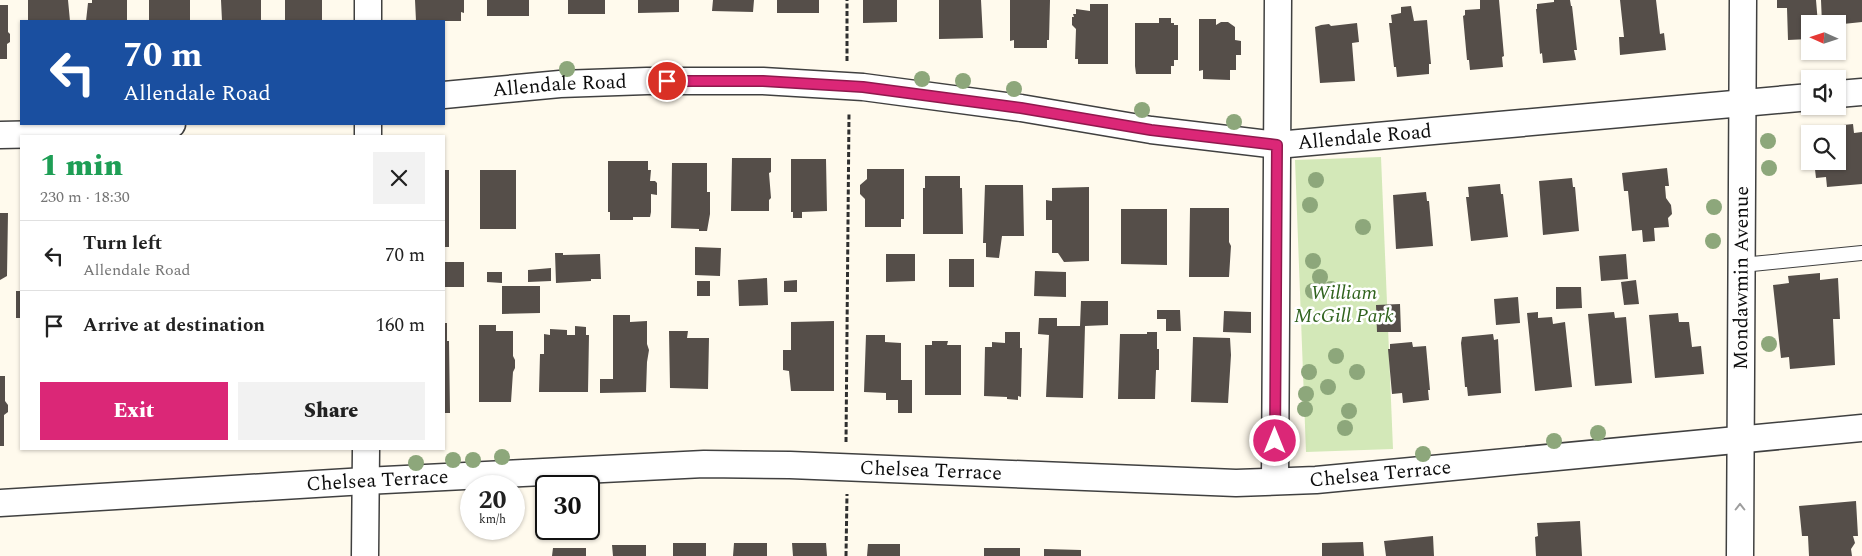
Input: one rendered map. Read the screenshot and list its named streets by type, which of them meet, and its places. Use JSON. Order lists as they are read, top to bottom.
{
  "streets": {
    "street": ["Allendale Road", "Mondawmin Avenue", "Chelsea Terrace"]
  },
  "crossings": [
    ["Allendale Road", "Mondawmin Avenue"],
    ["Mondawmin Avenue", "Chelsea Terrace"]
  ],
  "parks": ["William McGill Park"],
  "north": "left",
  "page": {
    "turn": ["70 m", "Allendale Road"],
    "heading": ["1 min", "230 m · 18:30"],
    "list": [
      {
        "name": "Turn left",
        "note": "Allendale Road",
        "value": "70 m"
      },
      {
        "name": "Arrive at destination",
        "value": "160 m"
      }
    ],
    "buttons": ["Exit", "Share"],
    "speed": "20 km/h",
    "limit": "30"
  }
}
